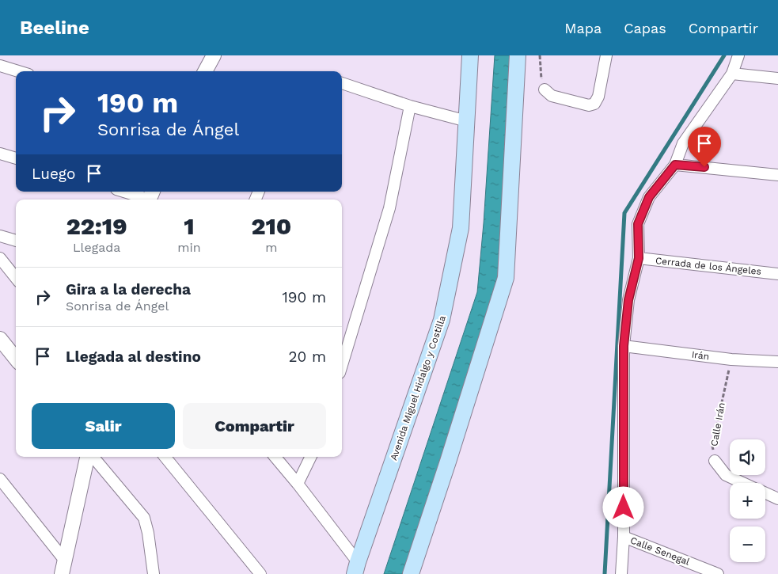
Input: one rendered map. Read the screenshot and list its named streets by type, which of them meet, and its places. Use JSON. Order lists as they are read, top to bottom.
{
  "streets": {
    "main road": ["Avenida Miguel Hidalgo y Costilla"],
    "street": [
      "Cerrada de los Ángeles",
      "Irán",
      "Calle Irán",
      "Calle Senegal"
    ]
  },
  "crossings": [
    ["Irán", "Calle Irán"]
  ],
  "page": {
    "header": "Beeline",
    "nav": ["Mapa", "Capas", "Compartir"],
    "turn": ["190 m", "Sonrisa de Ángel"],
    "then": "Luego",
    "eta": [
      "22:19",
      "Llegada",
      "1",
      "min",
      "210",
      "m"
    ],
    "list": [
      {
        "name": "Gira a la derecha",
        "note": "Sonrisa de Ángel",
        "value": "190 m"
      },
      {
        "name": "Llegada al destino",
        "value": "20 m"
      }
    ],
    "buttons": ["Salir", "Compartir"],
    "map_buttons": ["+", "−"]
  }
}
